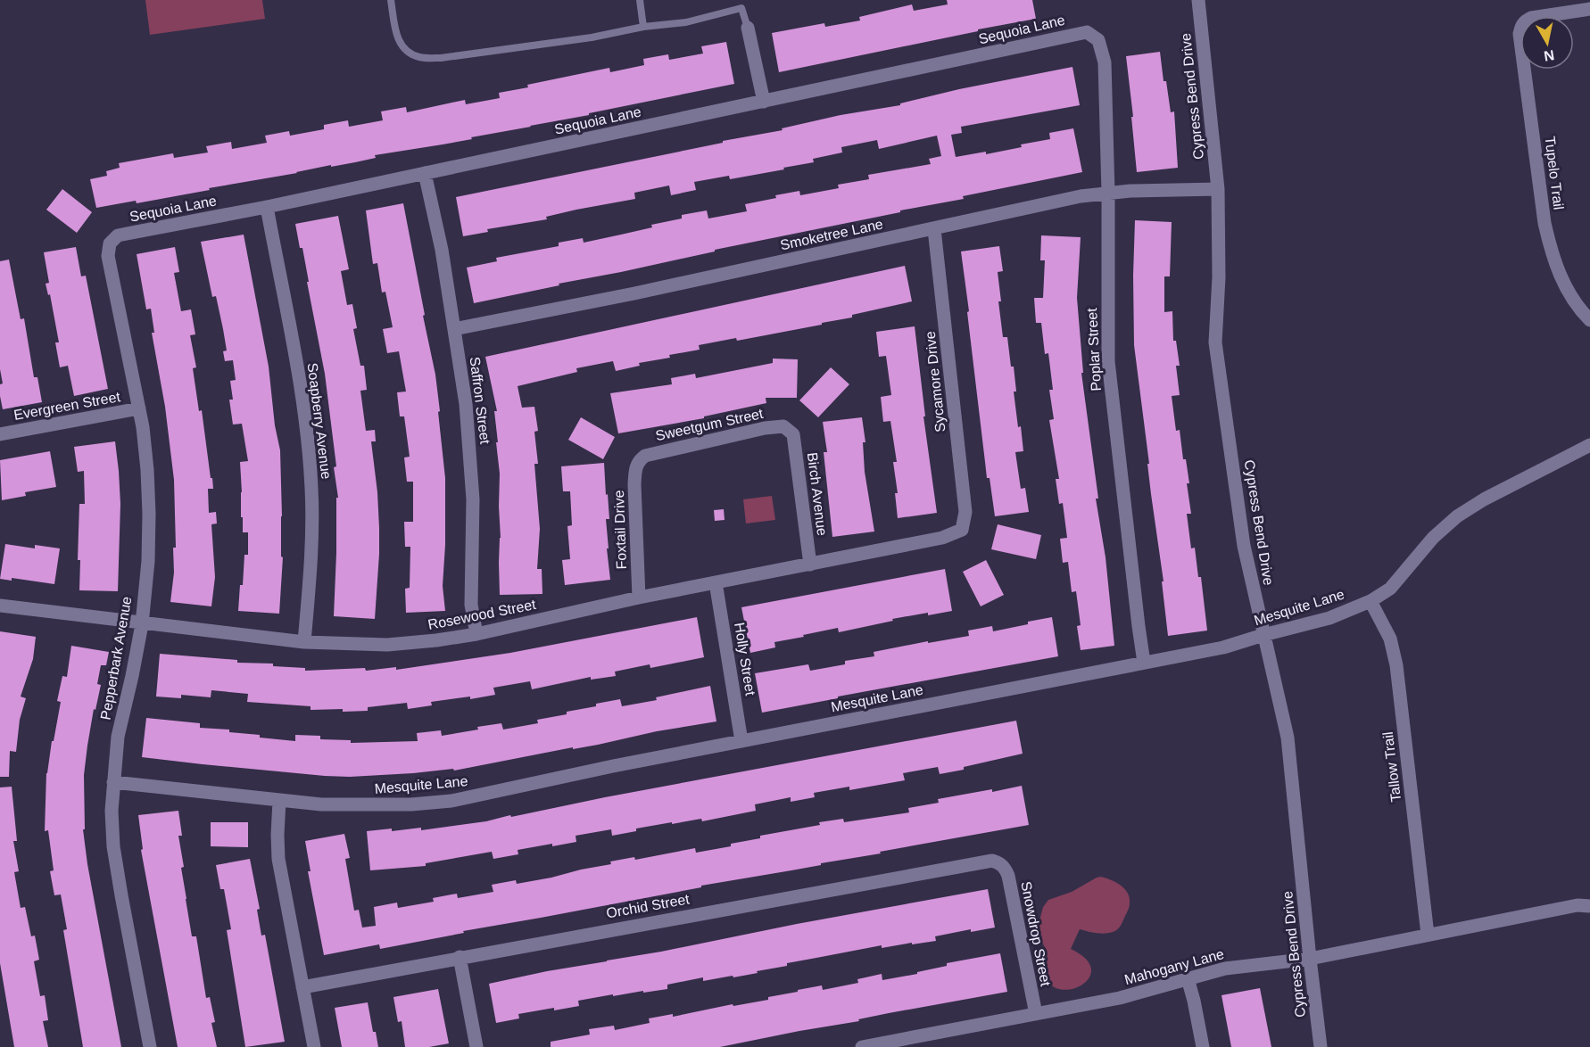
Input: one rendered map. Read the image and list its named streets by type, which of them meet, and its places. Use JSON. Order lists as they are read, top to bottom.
{
  "streets": {
    "street": [
      "Sequoia Lane",
      "Cypress Bend Drive",
      "Tupelo Trail",
      "Smoketree Lane",
      "Poplar Street",
      "Sycamore Drive",
      "Saffron Street",
      "Evergreen Street",
      "Soapberry Avenue",
      "Sweetgum Street",
      "Birch Avenue",
      "Foxtail Drive",
      "Mesquite Lane",
      "Rosewood Street",
      "Pepperbark Avenue",
      "Holly Street",
      "Tallow Trail",
      "Orchid Street",
      "Snowdrop Street",
      "Mahogany Lane"
    ]
  },
  "crossings": [
    ["Sequoia Lane", "Poplar Street"],
    ["Sequoia Lane", "Saffron Street"],
    ["Sequoia Lane", "Soapberry Avenue"],
    ["Sequoia Lane", "Pepperbark Avenue"],
    ["Cypress Bend Drive", "Smoketree Lane"],
    ["Cypress Bend Drive", "Mesquite Lane"],
    ["Cypress Bend Drive", "Mahogany Lane"],
    ["Smoketree Lane", "Poplar Street"],
    ["Smoketree Lane", "Sycamore Drive"],
    ["Smoketree Lane", "Saffron Street"],
    ["Poplar Street", "Mesquite Lane"],
    ["Sycamore Drive", "Rosewood Street"],
    ["Saffron Street", "Rosewood Street"],
    ["Evergreen Street", "Pepperbark Avenue"],
    ["Soapberry Avenue", "Rosewood Street"],
    ["Sweetgum Street", "Birch Avenue"],
    ["Sweetgum Street", "Foxtail Drive"],
    ["Birch Avenue", "Rosewood Street"],
    ["Foxtail Drive", "Rosewood Street"],
    ["Mesquite Lane", "Pepperbark Avenue"],
    ["Mesquite Lane", "Holly Street"],
    ["Mesquite Lane", "Tallow Trail"],
    ["Rosewood Street", "Pepperbark Avenue"],
    ["Rosewood Street", "Holly Street"],
    ["Tallow Trail", "Mahogany Lane"],
    ["Orchid Street", "Snowdrop Street"],
    ["Snowdrop Street", "Mahogany Lane"]
  ],
  "north": "bottom"
}
